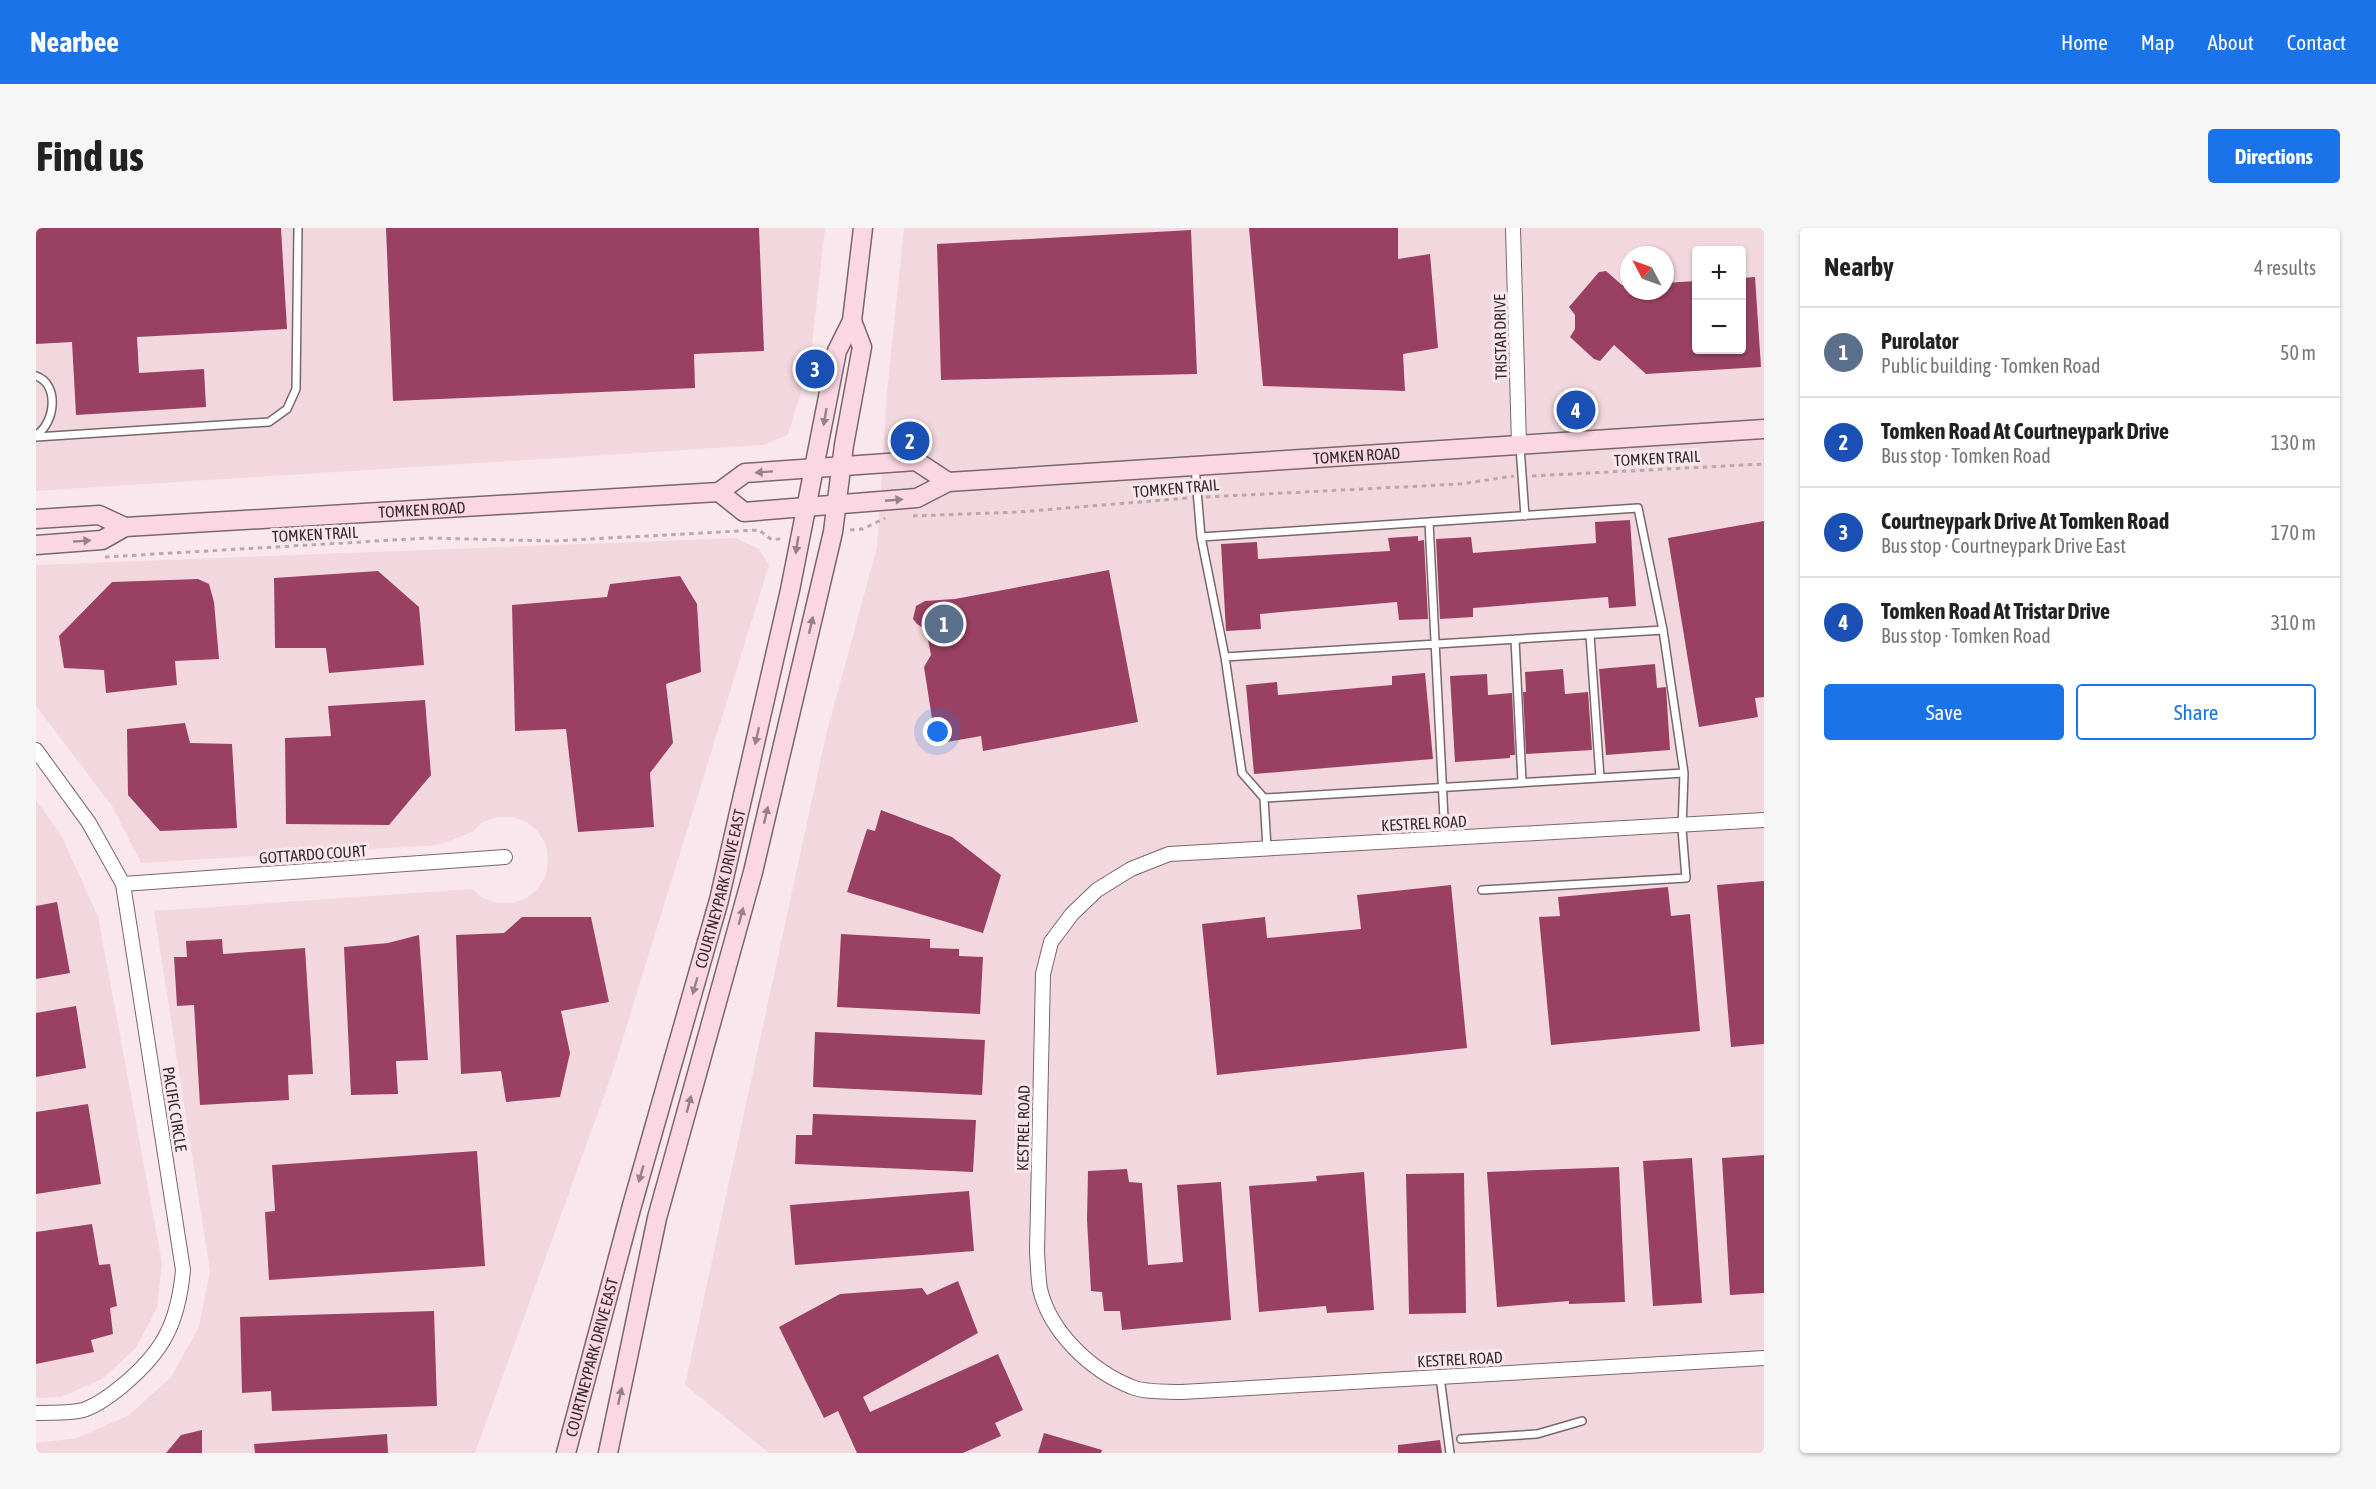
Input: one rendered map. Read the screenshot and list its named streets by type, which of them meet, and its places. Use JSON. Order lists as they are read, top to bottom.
{
  "streets": {
    "main road": ["TOMKEN ROAD", "COURTNEYPARK DRIVE EAST"],
    "street": [
      "TRISTAR DRIVE",
      "KESTREL ROAD",
      "GOTTARDO COURT",
      "PACIFIC CIRCLE"
    ],
    "path": ["TOMKEN TRAIL"]
  },
  "crossings": [
    ["TRISTAR DRIVE", "TOMKEN ROAD"],
    ["TOMKEN ROAD", "COURTNEYPARK DRIVE EAST"],
    ["GOTTARDO COURT", "PACIFIC CIRCLE"]
  ],
  "north": "top left",
  "page": {
    "header": "Nearbee",
    "nav": [
      "Home",
      "Map",
      "About",
      "Contact"
    ],
    "buttons": [
      "Directions",
      ["Save", "Share"]
    ],
    "title": "Find us",
    "heading": ["Nearby", "4 results"],
    "map_buttons": ["+", "−"],
    "list": [
      {
        "mark": "1",
        "name": "Purolator",
        "note": "Public building · Tomken Road",
        "value": "50 m"
      },
      {
        "mark": "2",
        "name": "Tomken Road At Courtneypark Drive",
        "note": "Bus stop · Tomken Road",
        "value": "130 m"
      },
      {
        "mark": "3",
        "name": "Courtneypark Drive At Tomken Road",
        "note": "Bus stop · Courtneypark Drive East",
        "value": "170 m"
      },
      {
        "mark": "4",
        "name": "Tomken Road At Tristar Drive",
        "note": "Bus stop · Tomken Road",
        "value": "310 m"
      }
    ],
    "pins": [
      "3",
      "4",
      "2",
      "1"
    ]
  }
}
